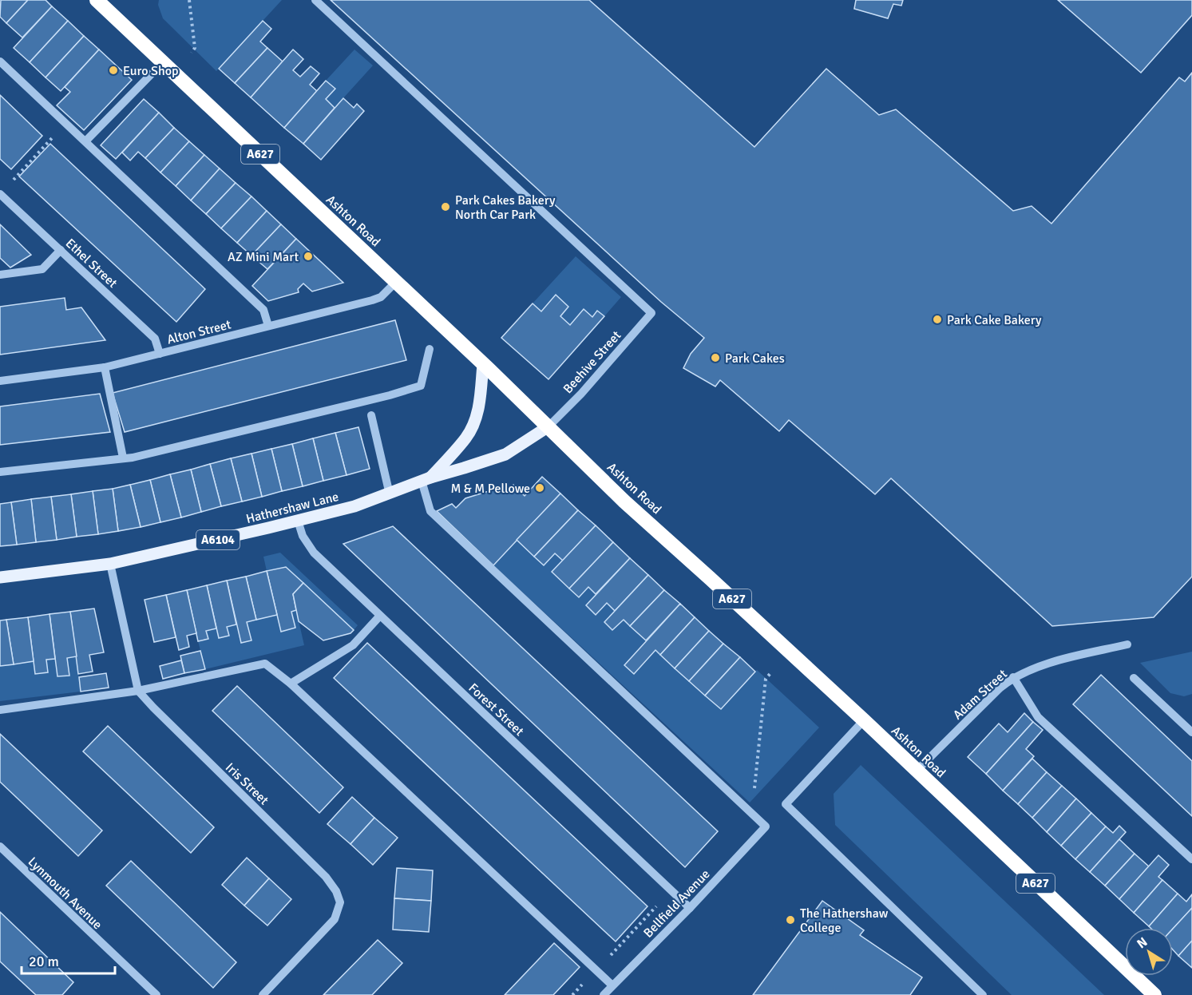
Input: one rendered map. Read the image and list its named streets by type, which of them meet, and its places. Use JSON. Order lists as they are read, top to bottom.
{
  "streets": {
    "highway": ["A627", "Ashton Road"],
    "main road": ["Hathershaw Lane", "A6104"],
    "street": [
      "Ethel Street",
      "Alton Street",
      "Beehive Street",
      "Adam Street",
      "Forest Street",
      "Iris Street",
      "Lynmouth Avenue",
      "Bellfield Avenue"
    ]
  },
  "crossings": [
    ["Ashton Road", "Alton Street"],
    ["Ashton Road", "Beehive Street"],
    ["Ashton Road", "Hathershaw Lane"],
    ["Ashton Road", "Adam Street"],
    ["Ethel Street", "Alton Street"],
    ["Beehive Street", "Hathershaw Lane"],
    ["Hathershaw Lane", "Forest Street"],
    ["Hathershaw Lane", "Bellfield Avenue"],
    ["Forest Street", "Bellfield Avenue"]
  ],
  "places": [
    "Euro Shop",
    "Park Cakes Bakery North Car Park",
    "AZ Mini Mart",
    "Park Cake Bakery",
    "Park Cakes",
    "M & M Pellowe",
    "The Hathershaw College"
  ],
  "scale_bar": "20 m",
  "north": "top left"
}
